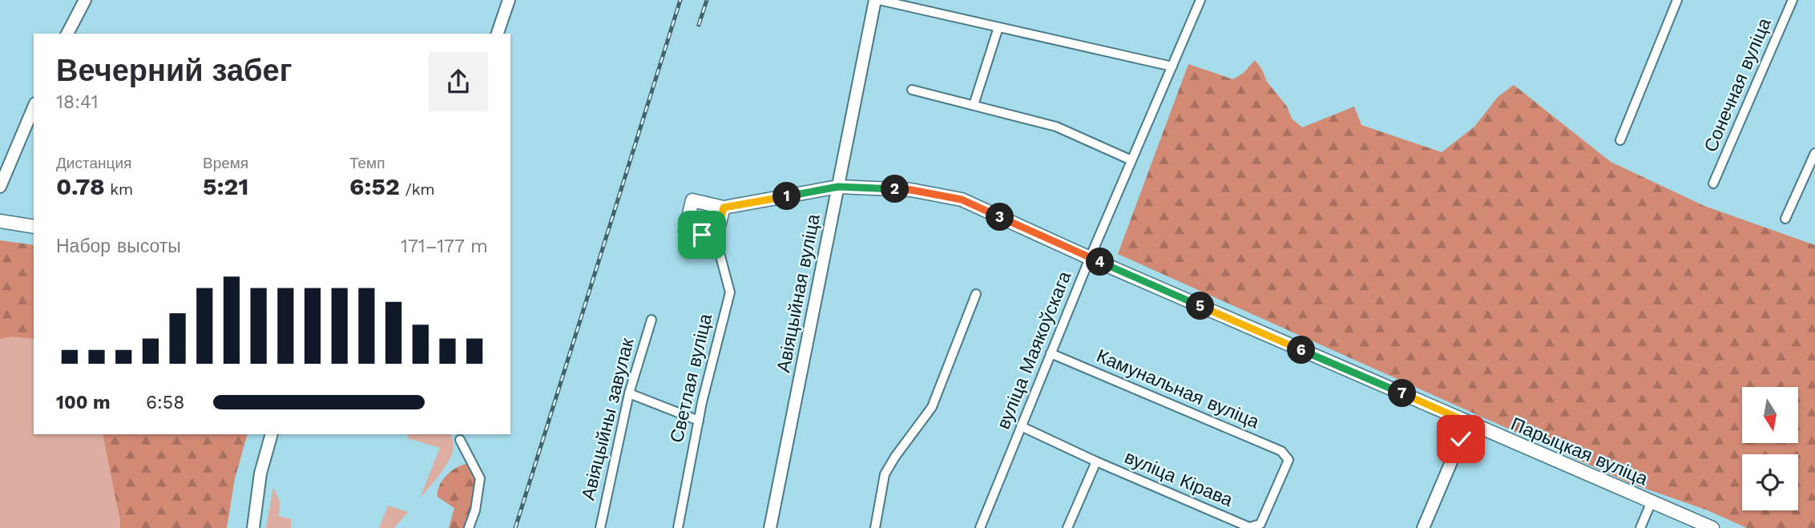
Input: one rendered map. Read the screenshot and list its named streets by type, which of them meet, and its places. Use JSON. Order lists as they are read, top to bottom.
{
  "streets": {
    "main road": ["Светлая вуліца", "Парыцкая вуліца"],
    "street": [
      "Сонечная вуліца",
      "Авіяцыйная вуліца",
      "вуліца Маякоўскага",
      "Камунальная вуліца",
      "Авіяцыйны завулак",
      "вуліца Кірава"
    ]
  },
  "crossings": [
    ["Авіяцыйная вуліца", "Парыцкая вуліца"],
    ["вуліца Маякоўскага", "Камунальная вуліца"],
    ["вуліца Маякоўскага", "Парыцкая вуліца"],
    ["вуліца Маякоўскага", "вуліца Кірава"],
    ["Камунальная вуліца", "вуліца Кірава"]
  ],
  "north": "bottom",
  "page": {
    "heading": ["Вечерний забег", "18:41"],
    "stats": [
      ["Дистанция", "0.78 km"],
      ["Время", "5:21"],
      ["Темп", "6:52 /km"]
    ],
    "pins": [
      "2",
      "1",
      "3",
      "4",
      "5",
      "6",
      "7"
    ],
    "chart": ["Набор высоты", "171–177 m"],
    "list": [
      {
        "name": "100 m",
        "note": "6:58"
      }
    ]
  }
}
